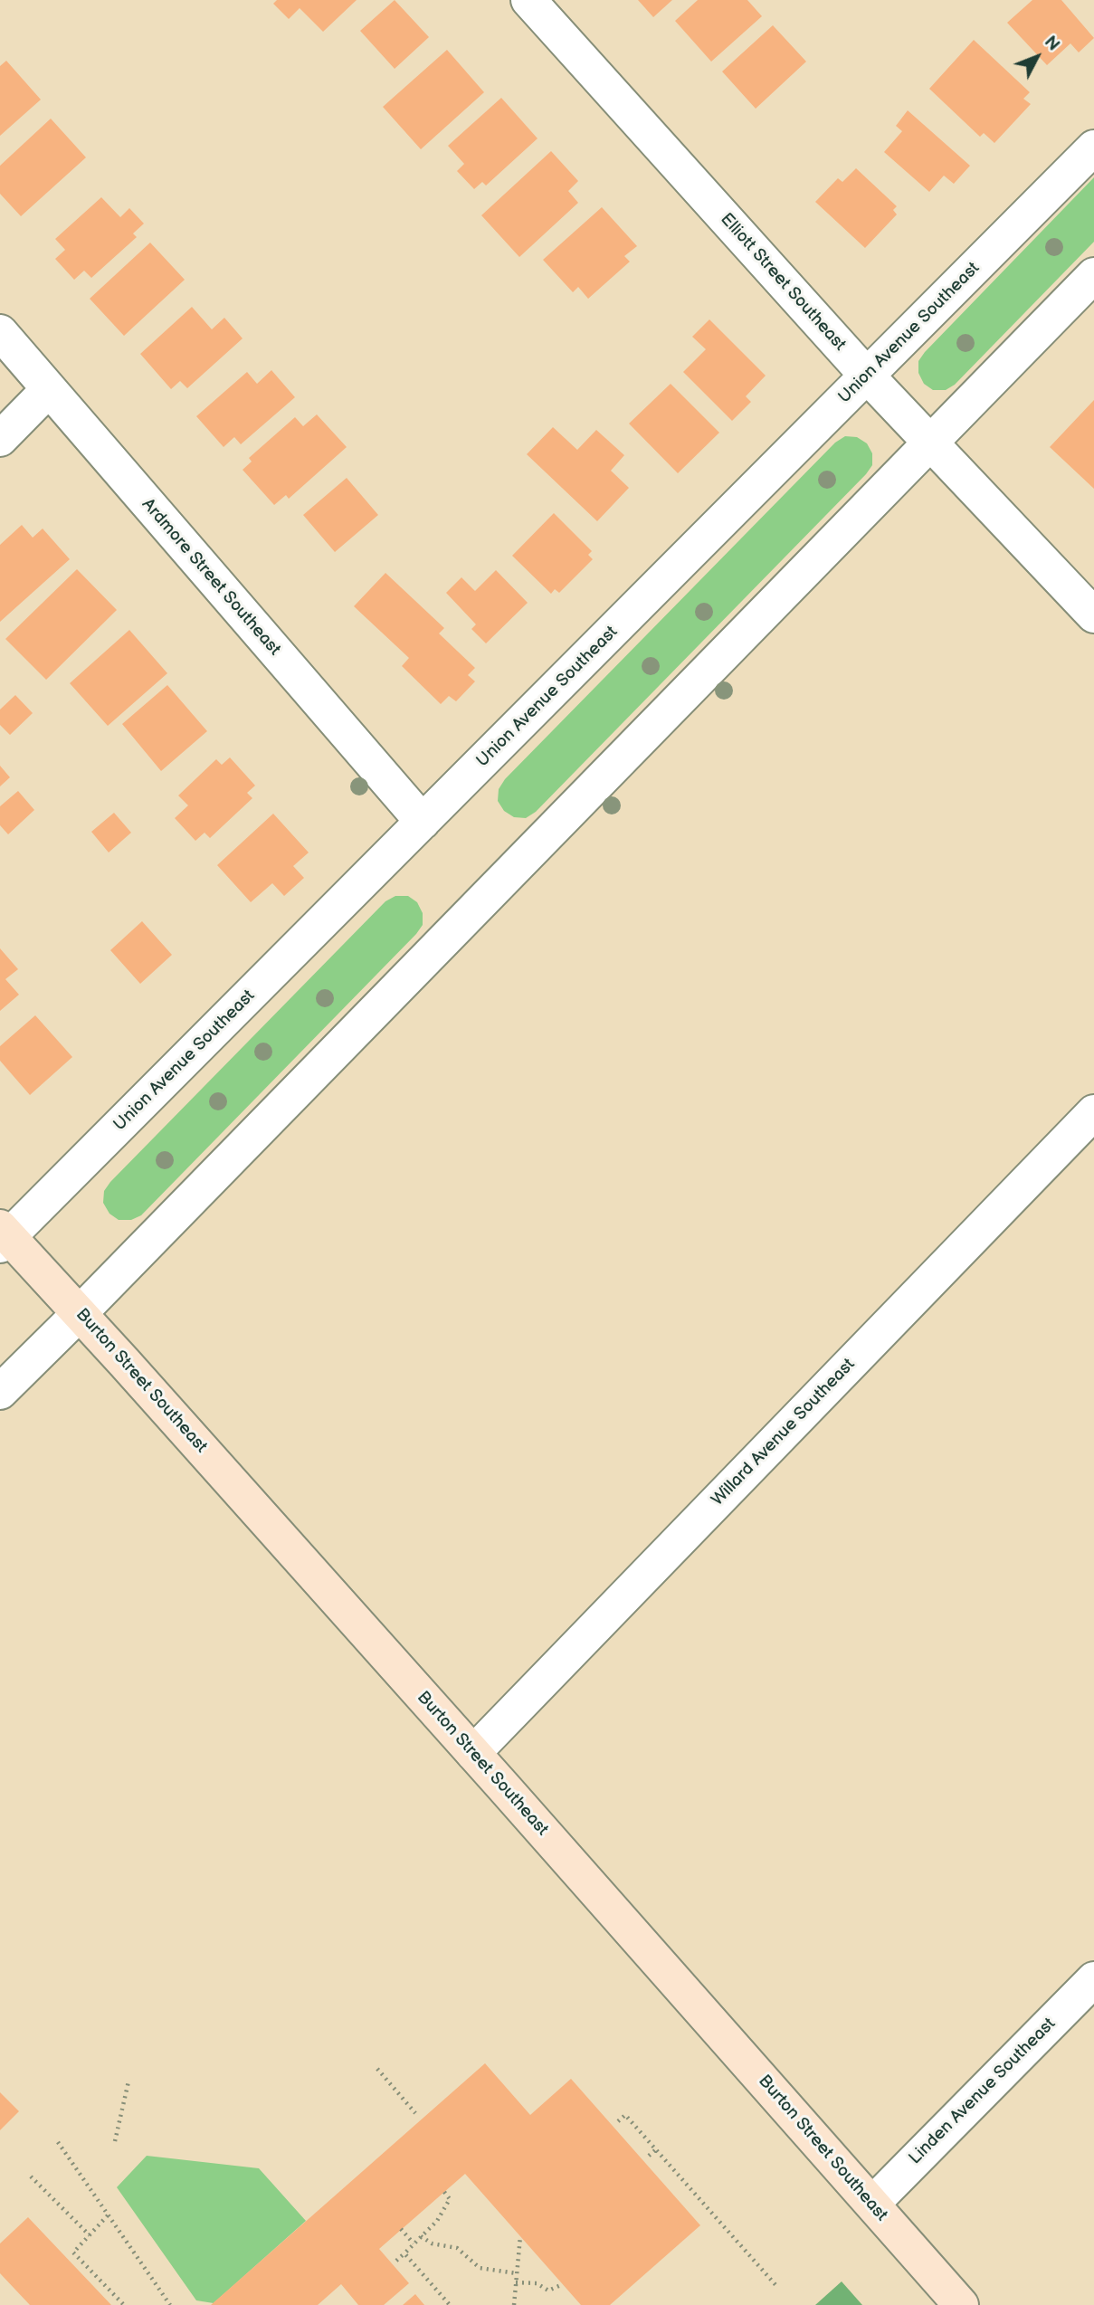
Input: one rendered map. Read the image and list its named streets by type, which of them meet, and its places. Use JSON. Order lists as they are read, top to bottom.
{
  "streets": {
    "main road": ["Burton Street Southeast"],
    "street": [
      "Elliott Street Southeast",
      "Union Avenue Southeast",
      "Ardmore Street Southeast",
      "Willard Avenue Southeast",
      "Linden Avenue Southeast"
    ]
  },
  "crossings": [
    ["Elliott Street Southeast", "Union Avenue Southeast"],
    ["Union Avenue Southeast", "Ardmore Street Southeast"],
    ["Union Avenue Southeast", "Burton Street Southeast"],
    ["Burton Street Southeast", "Willard Avenue Southeast"],
    ["Burton Street Southeast", "Linden Avenue Southeast"]
  ],
  "north": "top right"
}
